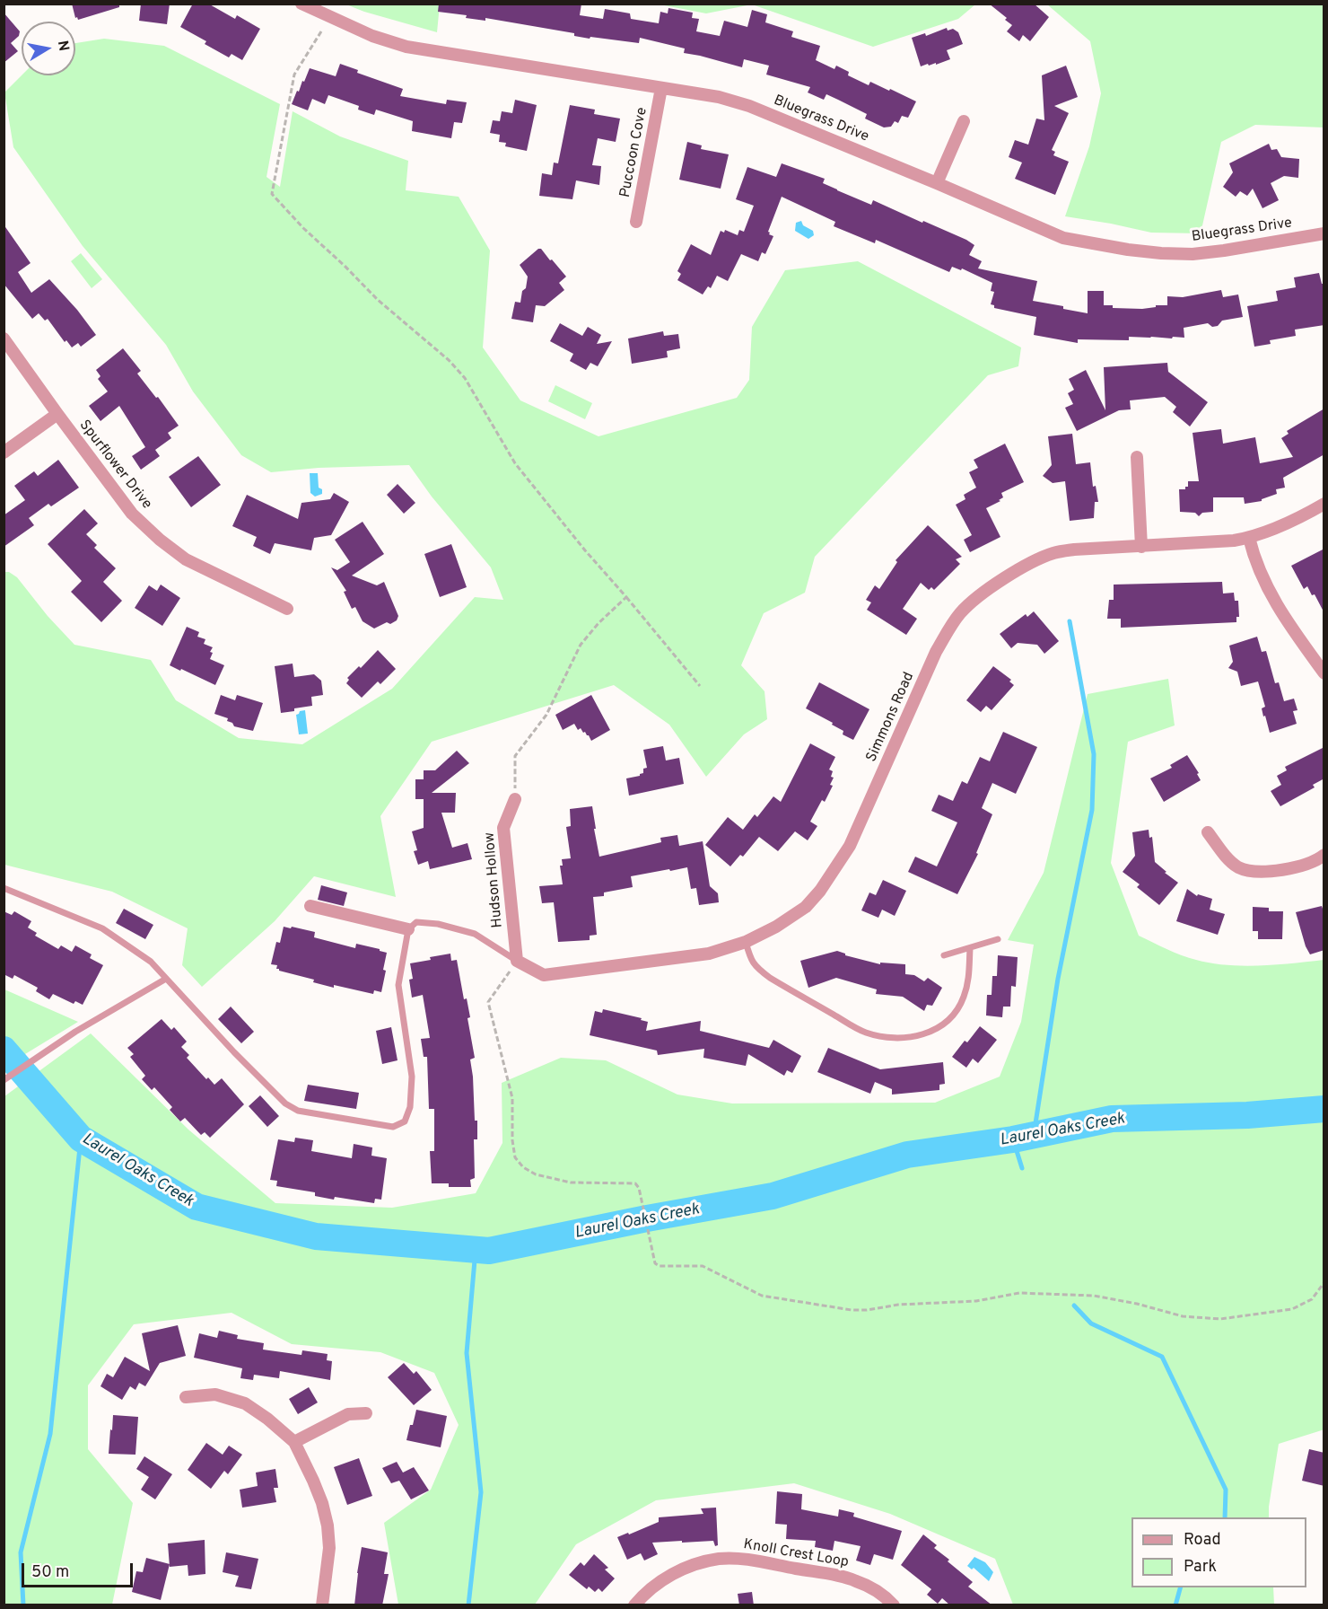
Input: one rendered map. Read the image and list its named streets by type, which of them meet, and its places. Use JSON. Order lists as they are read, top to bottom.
{
  "streets": {
    "street": [
      "Bluegrass Drive",
      "Puccoon Cove",
      "Spurflower Drive",
      "Simmons Road",
      "Hudson Hollow",
      "Knoll Crest Loop"
    ]
  },
  "crossings": [
    ["Bluegrass Drive", "Puccoon Cove"],
    ["Simmons Road", "Hudson Hollow"]
  ],
  "water": ["Laurel Oaks Creek"],
  "legend": ["Road", "Park"],
  "scale_bar": "50 m",
  "north": "right"
}
